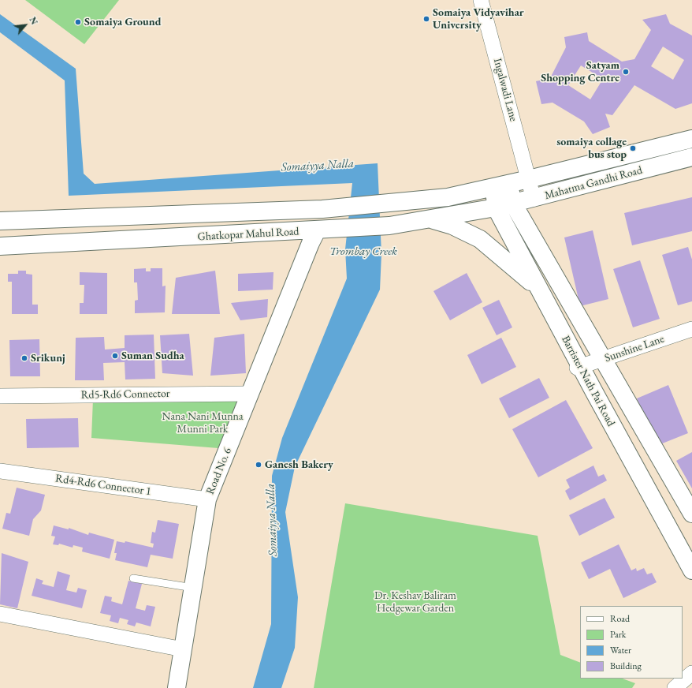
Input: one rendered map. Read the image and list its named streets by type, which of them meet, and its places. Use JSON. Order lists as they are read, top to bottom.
{
  "streets": {
    "street": [
      "Ingalwadi Lane",
      "Mahatma Gandhi Road",
      "Ghatkopar Mahul Road",
      "Sunshine Lane",
      "Barrister Nath Pai Road",
      "Rd5-Rd6 Connector",
      "Road No. 6",
      "Rd4-Rd6 Connector 1"
    ]
  },
  "crossings": [
    ["Ingalwadi Lane", "Mahatma Gandhi Road"],
    ["Mahatma Gandhi Road", "Ghatkopar Mahul Road"],
    ["Mahatma Gandhi Road", "Barrister Nath Pai Road"],
    ["Ghatkopar Mahul Road", "Barrister Nath Pai Road"],
    ["Ghatkopar Mahul Road", "Road No. 6"],
    ["Sunshine Lane", "Barrister Nath Pai Road"],
    ["Rd5-Rd6 Connector", "Road No. 6"],
    ["Road No. 6", "Rd4-Rd6 Connector 1"]
  ],
  "water": ["Somaiyya Nalla", "Trombay Creek"],
  "parks": ["Nana Nani Munna Munni Park", "Dr. Keshav Baliram Hedgewar Garden"],
  "places": [
    "Somaiya Vidyavihar University",
    "Somaiya Ground",
    "Satyam Shopping Centre",
    "somaiya collage bus stop",
    "Suman Sudha",
    "Srikunj",
    "Ganesh Bakery"
  ],
  "legend": [
    "Road",
    "Park",
    "Water",
    "Building"
  ],
  "north": "top right"
}
